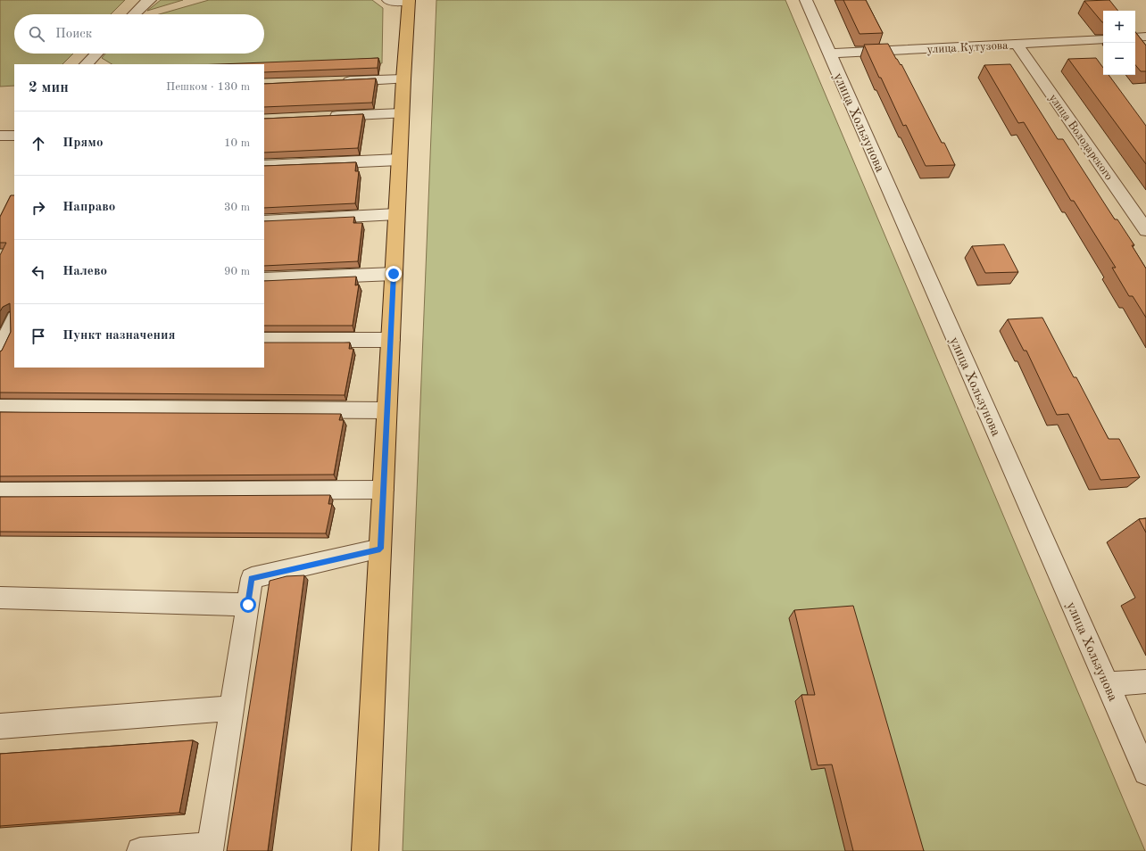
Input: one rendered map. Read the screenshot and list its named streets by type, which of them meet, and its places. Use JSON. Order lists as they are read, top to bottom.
{
  "streets": {
    "street": ["улица Кутузова", "улица Хользунова", "улица Володарского"]
  },
  "crossings": [
    ["улица Кутузова", "улица Хользунова"],
    ["улица Кутузова", "улица Володарского"]
  ],
  "page": {
    "map_buttons": ["+", "−"],
    "search": "Поиск",
    "heading": ["2 мин", "Пешком · 130 m"],
    "list": [
      ["Прямо", "10 m"],
      ["Направо", "30 m"],
      ["Налево", "90 m"],
      "Пункт назначения"
    ]
  }
}
